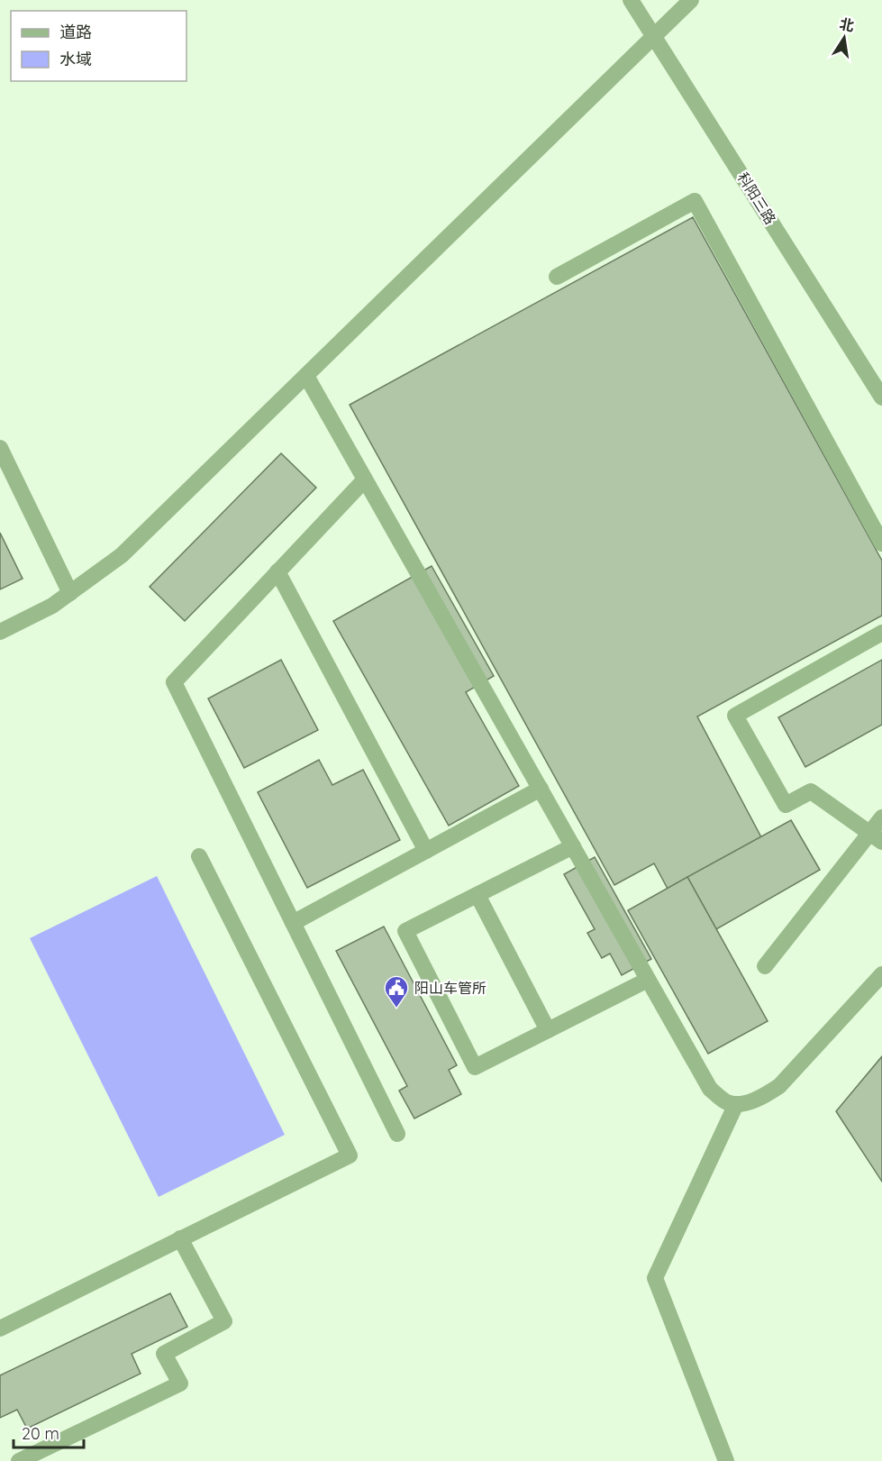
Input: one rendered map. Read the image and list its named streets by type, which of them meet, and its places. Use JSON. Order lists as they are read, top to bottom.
{
  "streets": {
    "street": ["科阳三路"]
  },
  "places": {
    "public building": ["阳山车管所"]
  },
  "legend": ["道路", "水域"],
  "scale_bar": "20 m",
  "north": "top"
}
